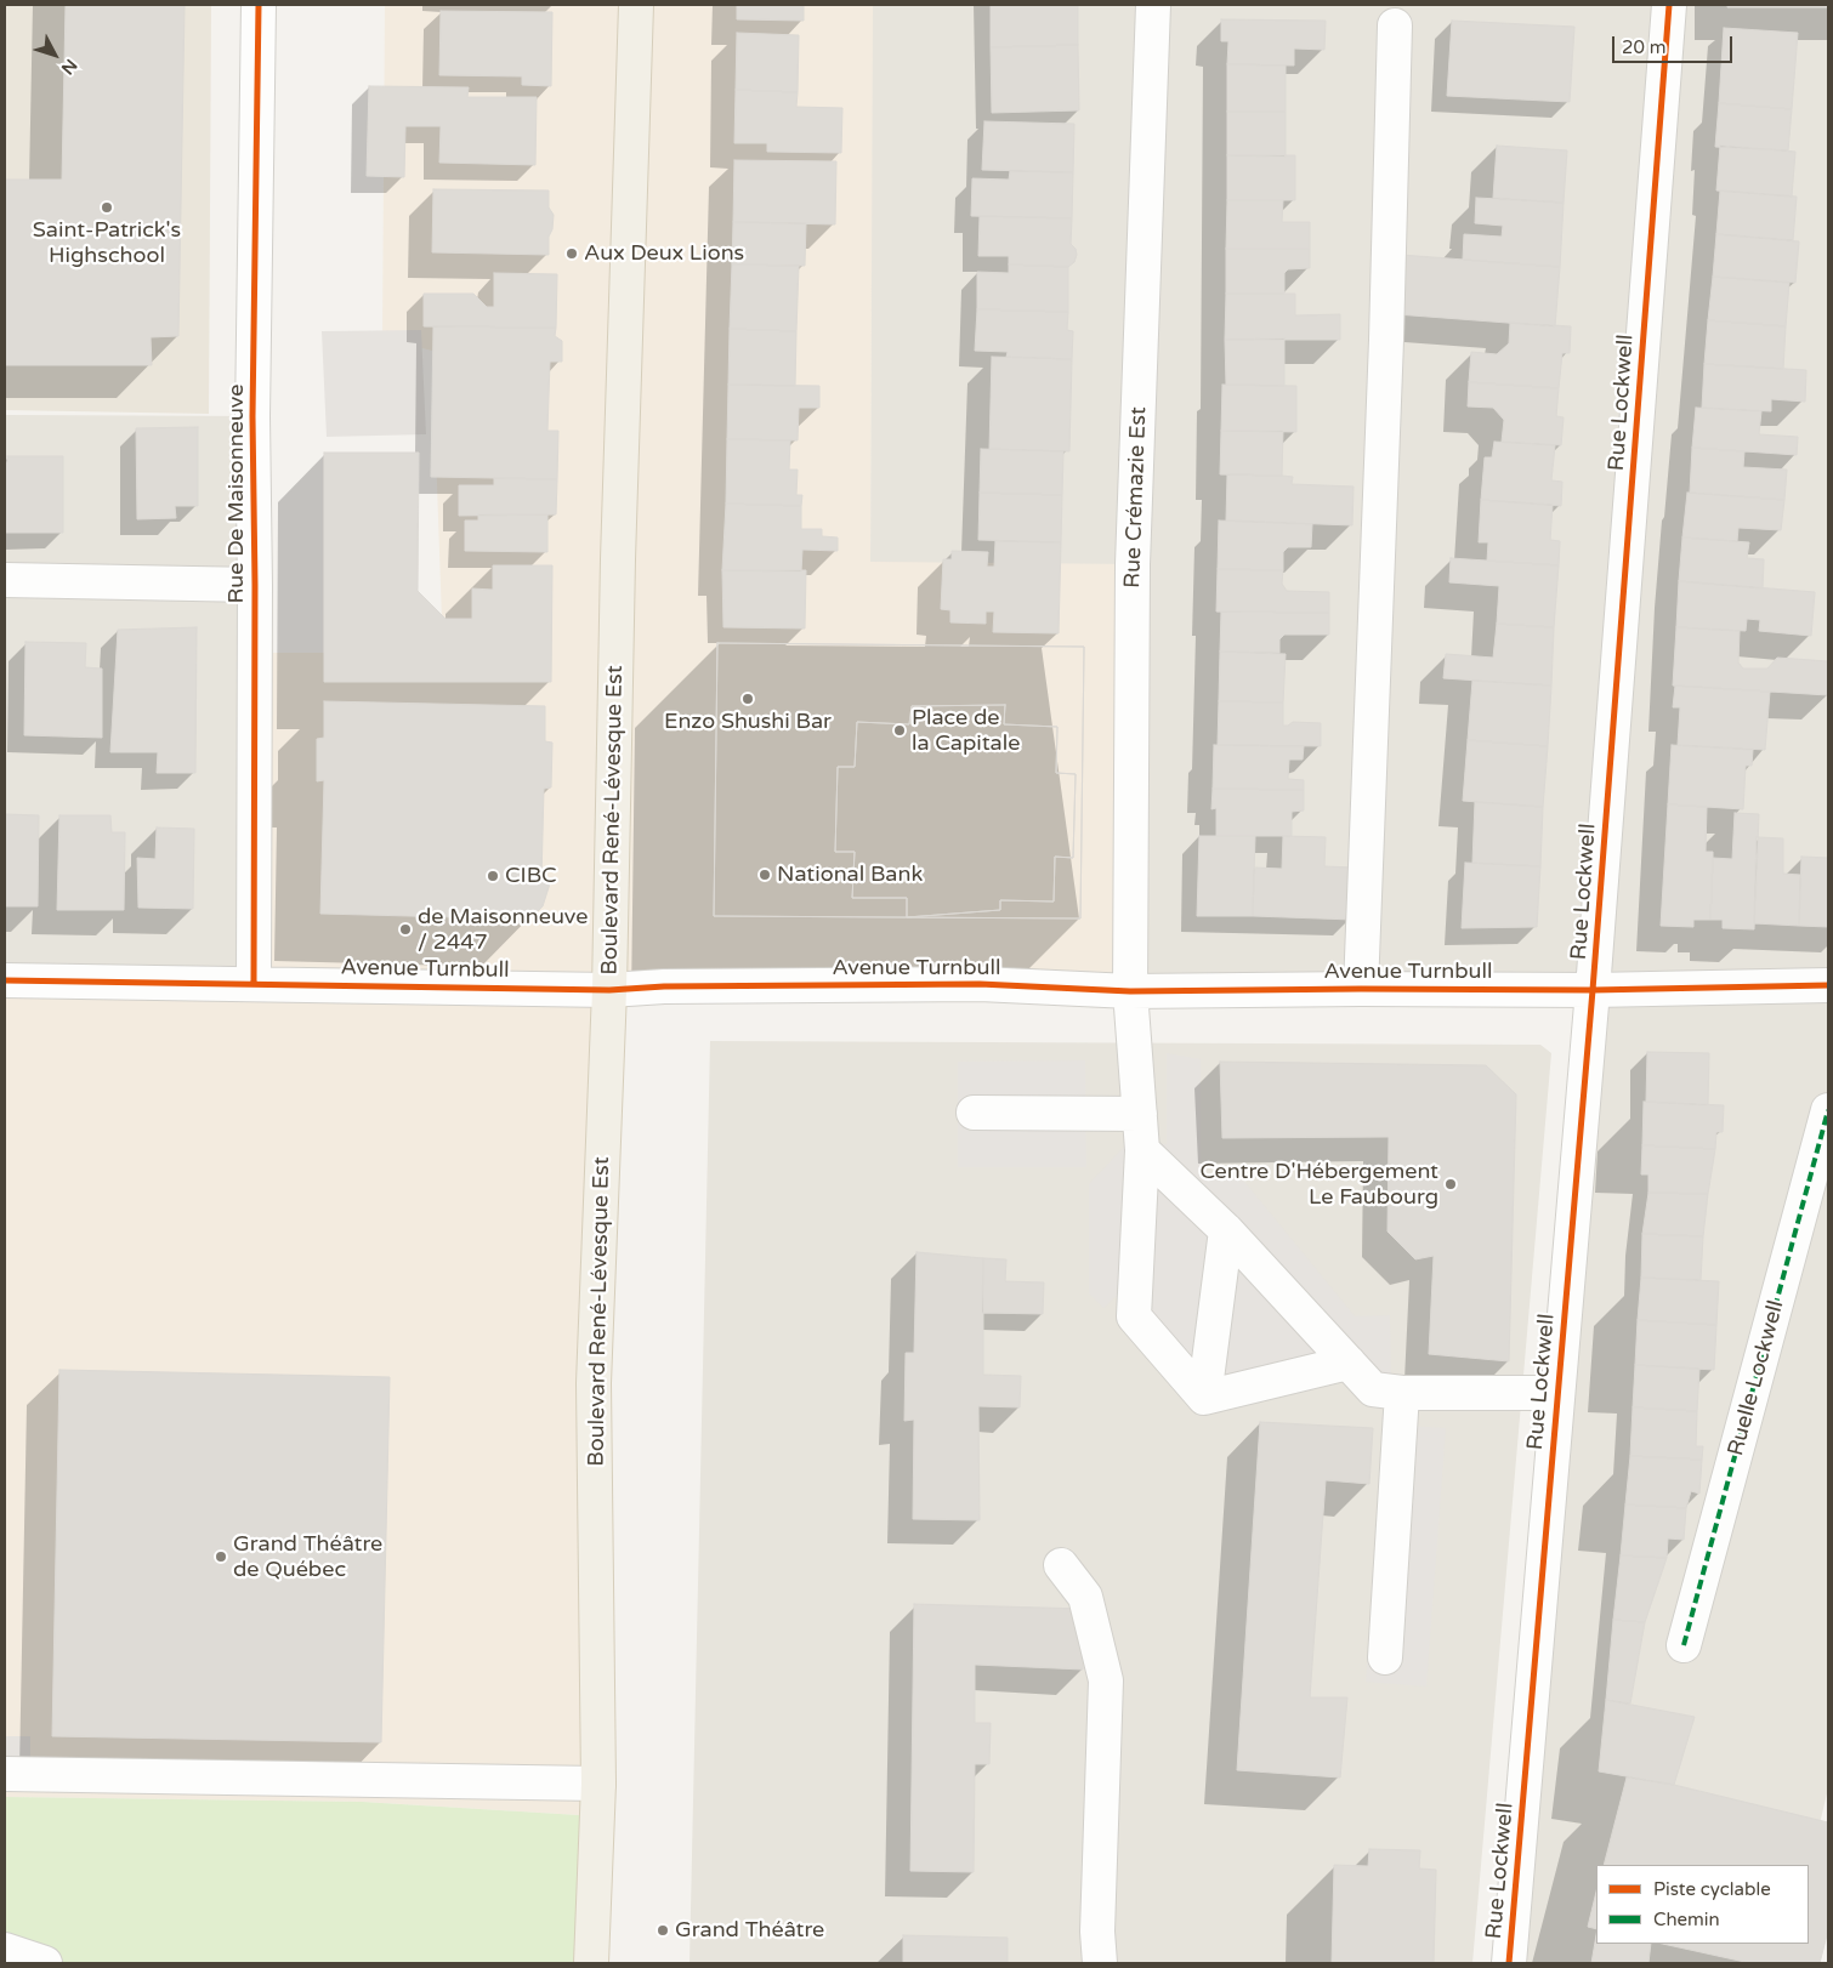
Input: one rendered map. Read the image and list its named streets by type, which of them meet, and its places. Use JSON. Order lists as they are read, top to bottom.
{
  "streets": {
    "main road": ["Boulevard René-Lévesque Est"],
    "street": [
      "Rue Lockwell",
      "Rue De Maisonneuve",
      "Rue Crémazie Est",
      "Avenue Turnbull",
      "Ruelle Lockwell"
    ]
  },
  "crossings": [
    ["Rue Lockwell", "Avenue Turnbull"],
    ["Rue De Maisonneuve", "Avenue Turnbull"],
    ["Rue Crémazie Est", "Avenue Turnbull"],
    ["Boulevard René-Lévesque Est", "Avenue Turnbull"]
  ],
  "places": [
    "Saint-Patrick's Highschool",
    "Aux Deux Lions",
    "Enzo Shushi Bar",
    "Place de la Capitale",
    "National Bank",
    "CIBC",
    "de Maisonneuve / 2447",
    "Centre D'Hébergement Le Faubourg",
    "Grand Théâtre de Québec",
    "Grand Théâtre"
  ],
  "legend": ["Piste cyclable", "Chemin"],
  "scale_bar": "20 m",
  "north": "bottom right"
}
